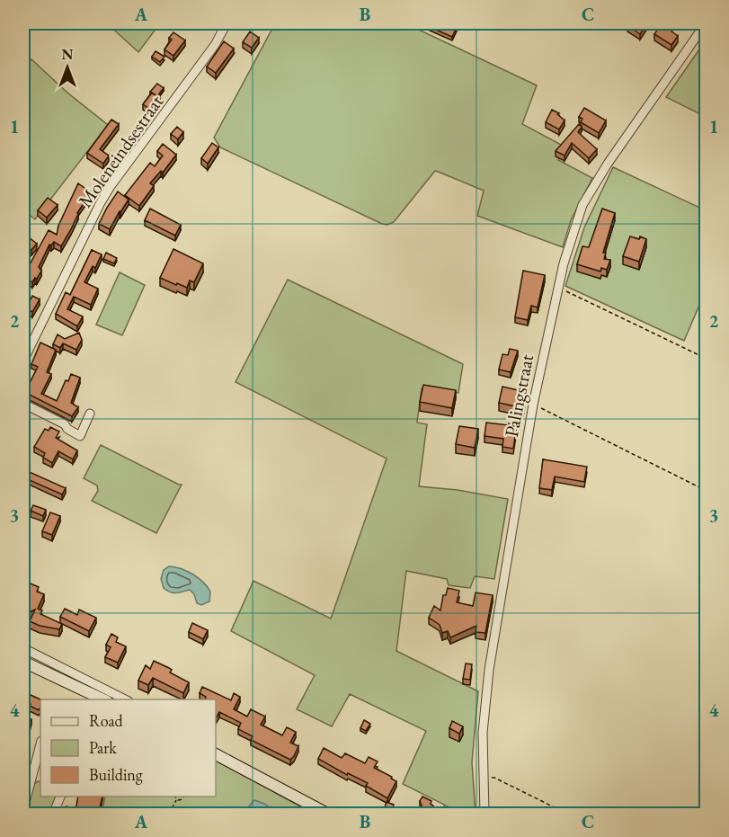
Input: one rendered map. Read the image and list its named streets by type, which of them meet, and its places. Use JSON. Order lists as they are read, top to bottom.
{
  "streets": {
    "street": ["Moleneindsestraat", "Palingstraat"]
  },
  "legend": ["Road", "Park", "Building"],
  "north": "top",
  "grid": {
    "columns": ["A", "B", "C"],
    "rows": [
      "1",
      "2",
      "3",
      "4"
    ]
  }
}
